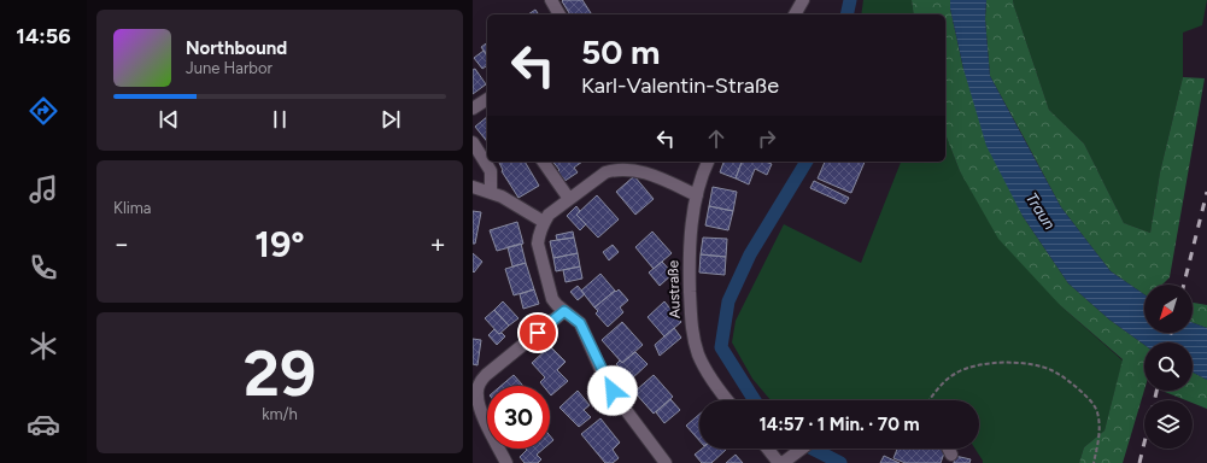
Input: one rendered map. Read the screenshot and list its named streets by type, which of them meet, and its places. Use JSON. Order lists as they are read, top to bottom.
{
  "streets": {
    "street": ["Austraße"]
  },
  "water": ["Traun"],
  "north": "bottom left",
  "page": {
    "tabs": "14:56",
    "turn": ["50 m", "Karl-Valentin-Straße"],
    "song": ["Northbound", "June Harbor"],
    "tile": [
      "Klima",
      ["29", "km/h"]
    ],
    "heat": ["−", "19°", "+"],
    "limit": "30",
    "trip": "14:57 · 1 Min. · 70 m"
  }
}
